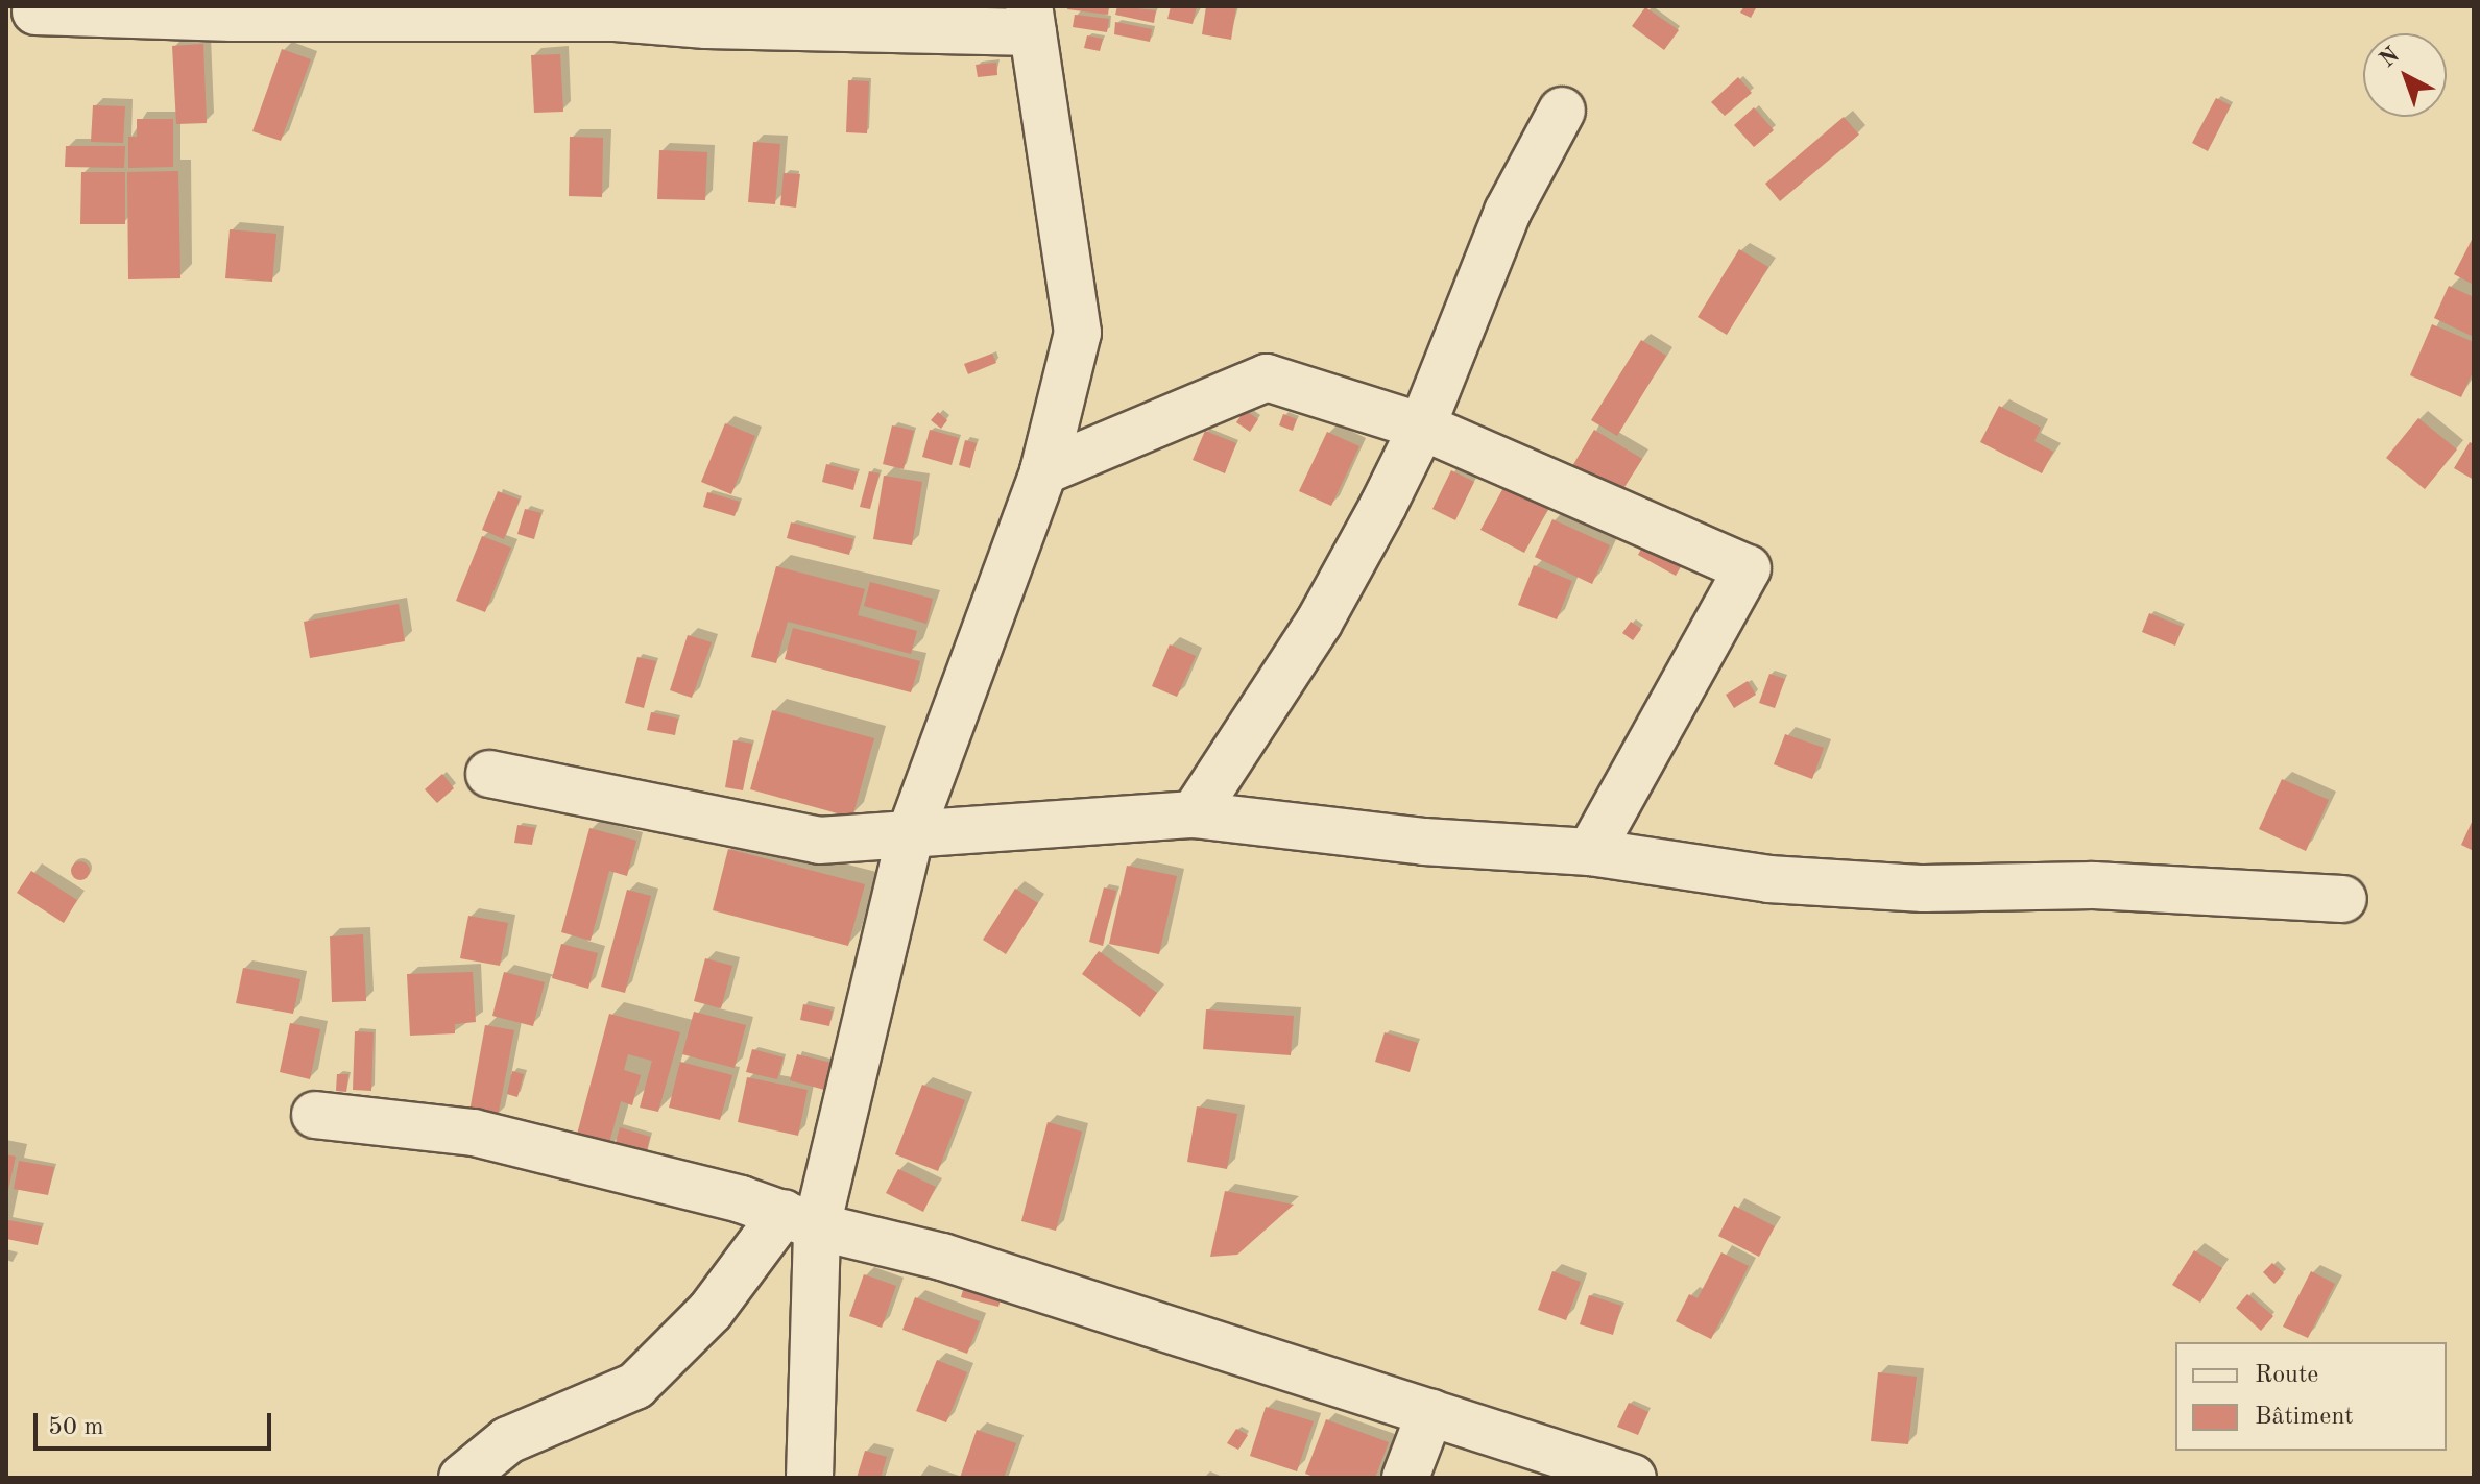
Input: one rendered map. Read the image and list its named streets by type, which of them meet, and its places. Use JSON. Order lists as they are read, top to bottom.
{
  "legend": ["Route", "Bâtiment"],
  "scale_bar": "50 m",
  "north": "top left"
}
